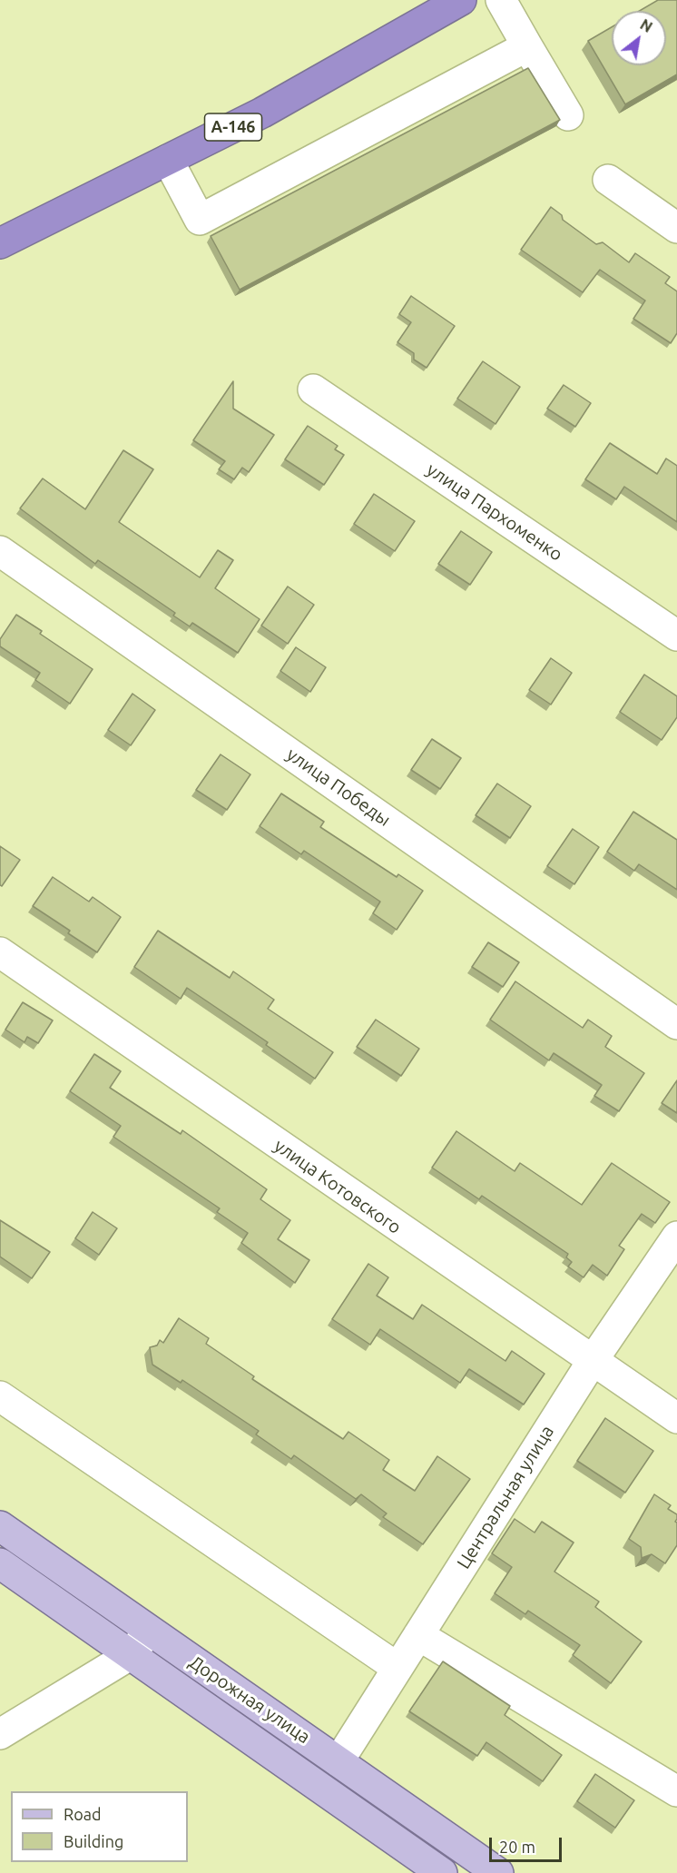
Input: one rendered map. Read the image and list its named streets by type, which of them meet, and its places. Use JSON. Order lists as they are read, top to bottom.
{
  "streets": {
    "highway": ["А-146"],
    "main road": ["Дорожная улица"],
    "street": [
      "улица Пархоменко",
      "улица Победы",
      "улица Котовского",
      "Центральная улица"
    ]
  },
  "crossings": [
    ["улица Котовского", "Центральная улица"],
    ["Центральная улица", "Дорожная улица"]
  ],
  "legend": ["Road", "Building"],
  "scale_bar": "20 m",
  "north": "top right"
}
